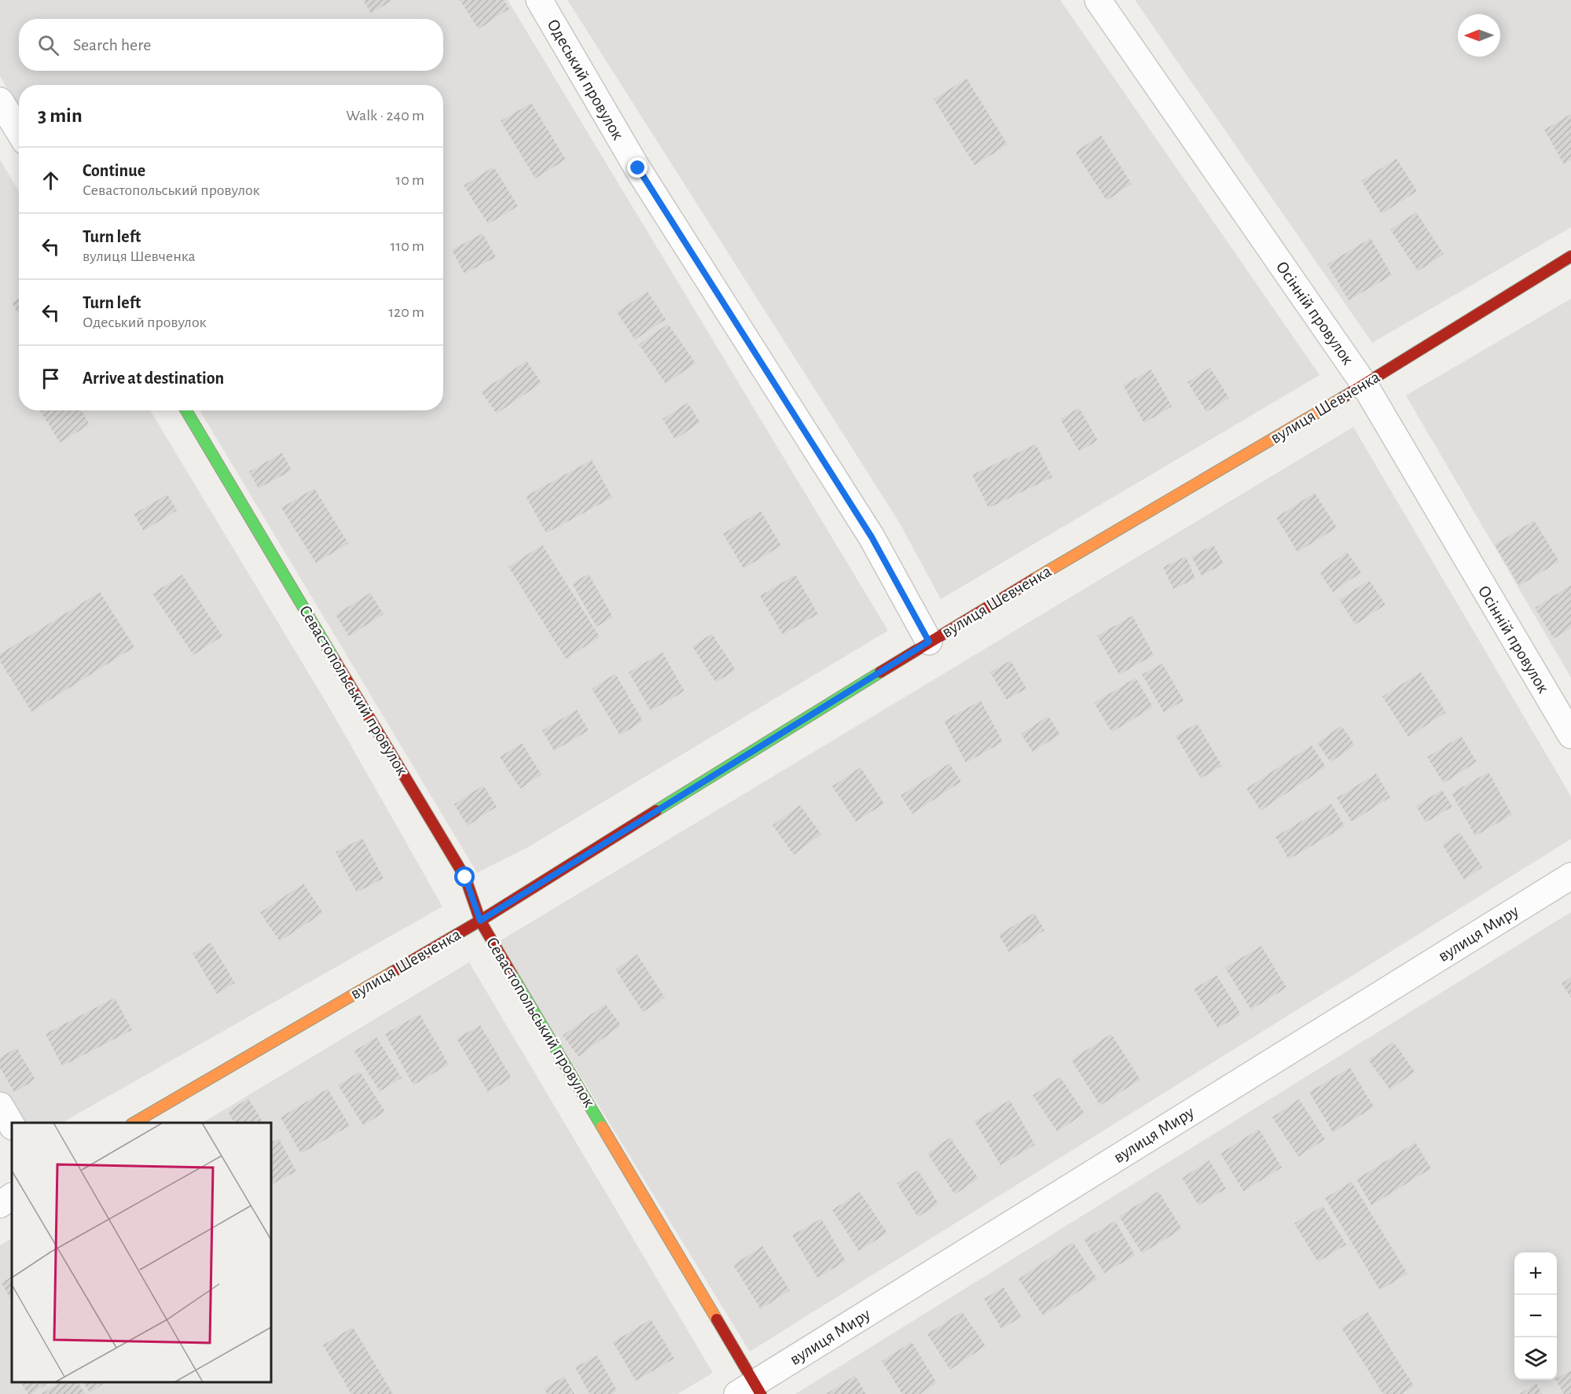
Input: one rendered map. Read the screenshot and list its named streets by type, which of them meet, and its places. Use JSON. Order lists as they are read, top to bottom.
{
  "streets": {
    "street": [
      "Одеський провулок",
      "Осінній провулок",
      "вулиця Шевченка",
      "Севастопольський провулок",
      "вулиця Миру"
    ]
  },
  "crossings": [
    ["Одеський провулок", "вулиця Шевченка"],
    ["Осінній провулок", "вулиця Шевченка"],
    ["вулиця Шевченка", "Севастопольський провулок"],
    ["Севастопольський провулок", "вулиця Миру"]
  ],
  "north": "left",
  "page": {
    "search": "Search here",
    "heading": ["3 min", "Walk · 240 m"],
    "list": [
      ["Continue", "Севастопольський провулок", "10 m"],
      ["Turn left", "вулиця Шевченка", "110 m"],
      ["Turn left", "Одеський провулок", "120 m"],
      "Arrive at destination"
    ],
    "map_buttons": ["+", "−"]
  }
}
